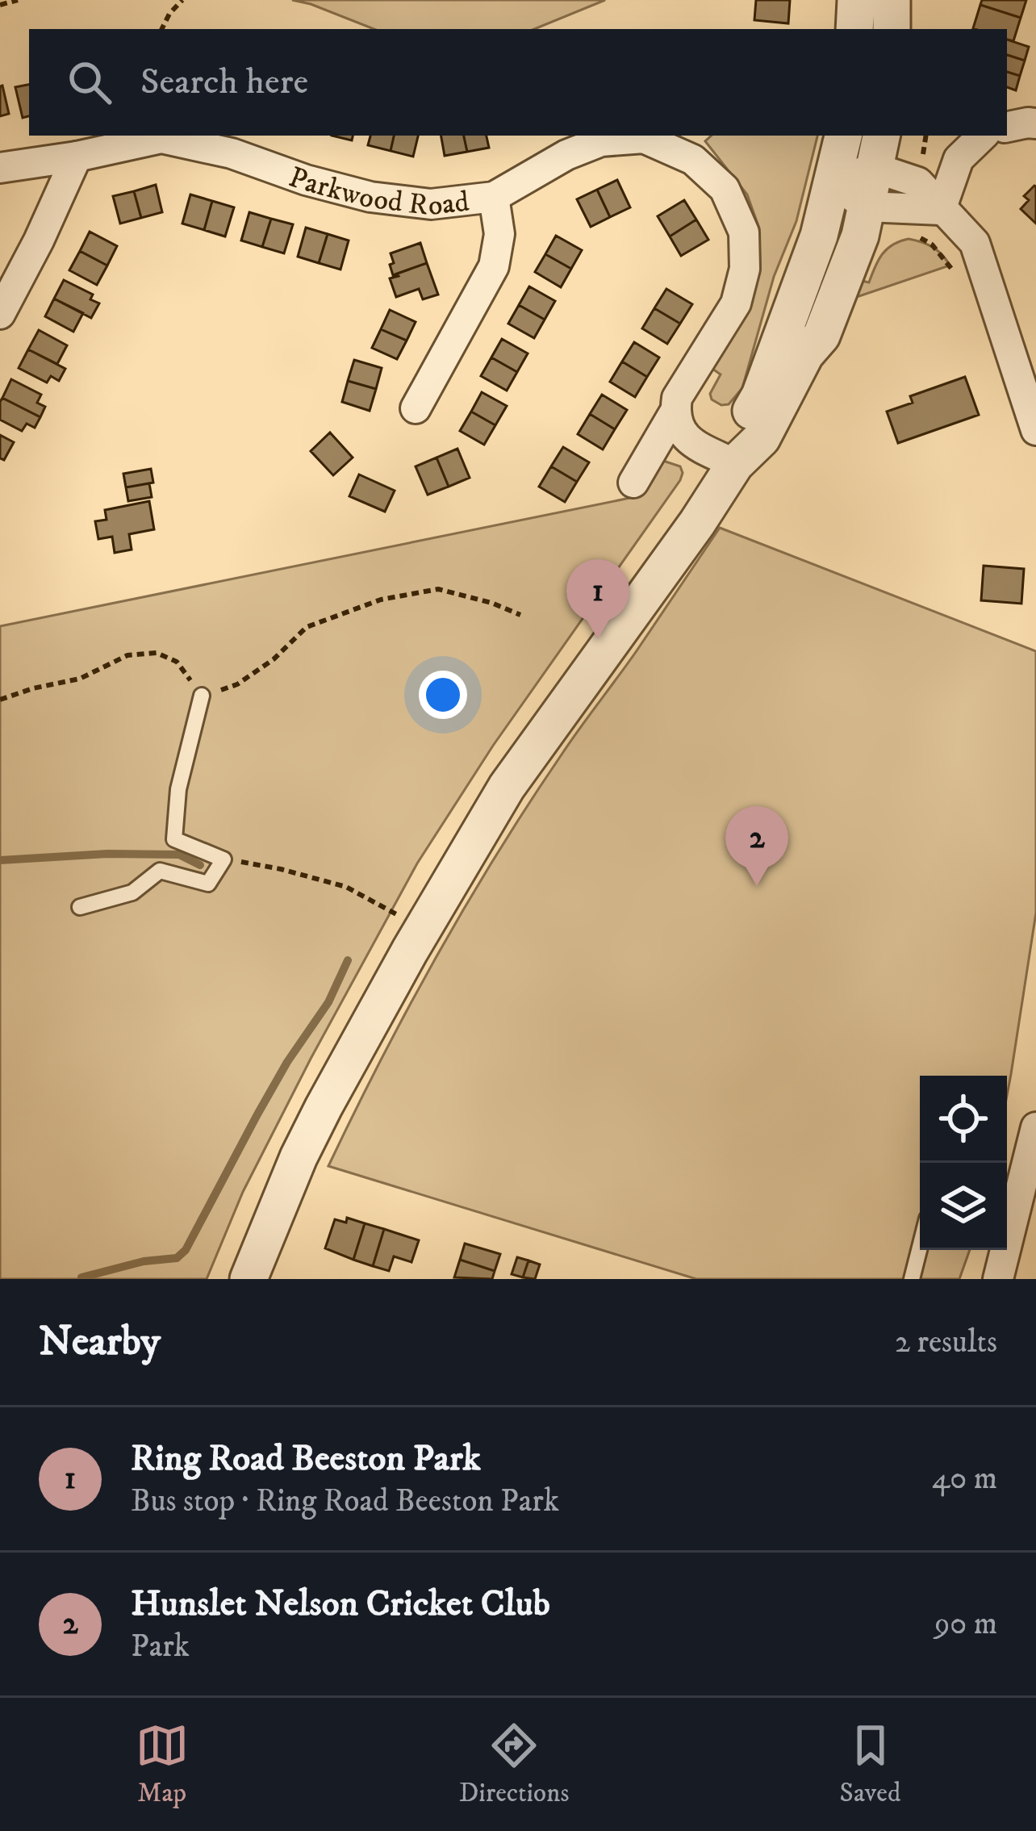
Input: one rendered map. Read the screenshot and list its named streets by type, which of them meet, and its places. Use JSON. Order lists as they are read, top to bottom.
{
  "streets": {
    "street": ["Parkwood Road"]
  },
  "page": {
    "search": "Search here",
    "pins": ["1", "2"],
    "heading": ["Nearby", "2 results"],
    "list": [
      {
        "mark": "1",
        "name": "Ring Road Beeston Park",
        "note": "Bus stop · Ring Road Beeston Park",
        "value": "40 m"
      },
      {
        "mark": "2",
        "name": "Hunslet Nelson Cricket Club",
        "note": "Park",
        "value": "90 m"
      }
    ],
    "nav": ["Map", "Directions", "Saved"]
  }
}
